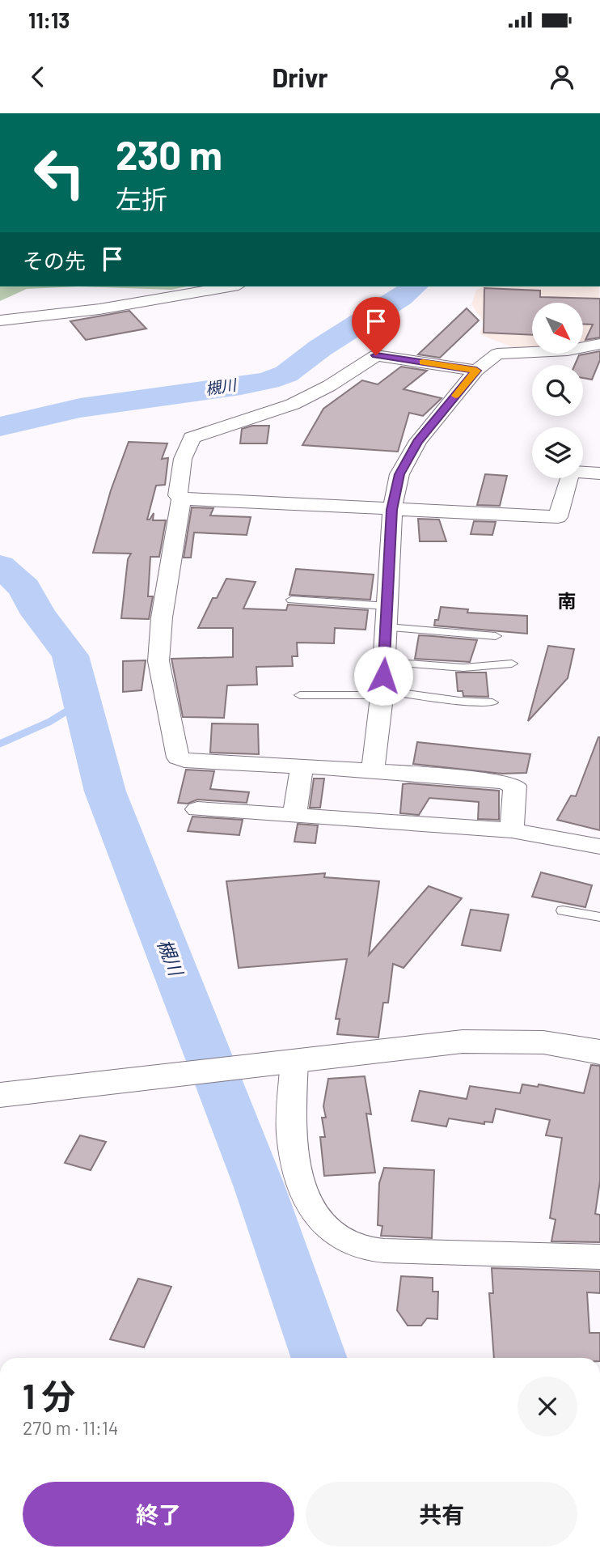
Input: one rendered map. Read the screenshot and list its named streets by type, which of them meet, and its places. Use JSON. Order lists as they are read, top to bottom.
{
  "districts": ["南"],
  "water": ["槻川"],
  "north": "bottom right",
  "page": {
    "status": "11:13",
    "header": "Drivr",
    "turn": ["230 m", "左折"],
    "then": "その先",
    "heading": ["1 分", "270 m · 11:14"],
    "buttons": ["終了", "共有"]
  }
}
